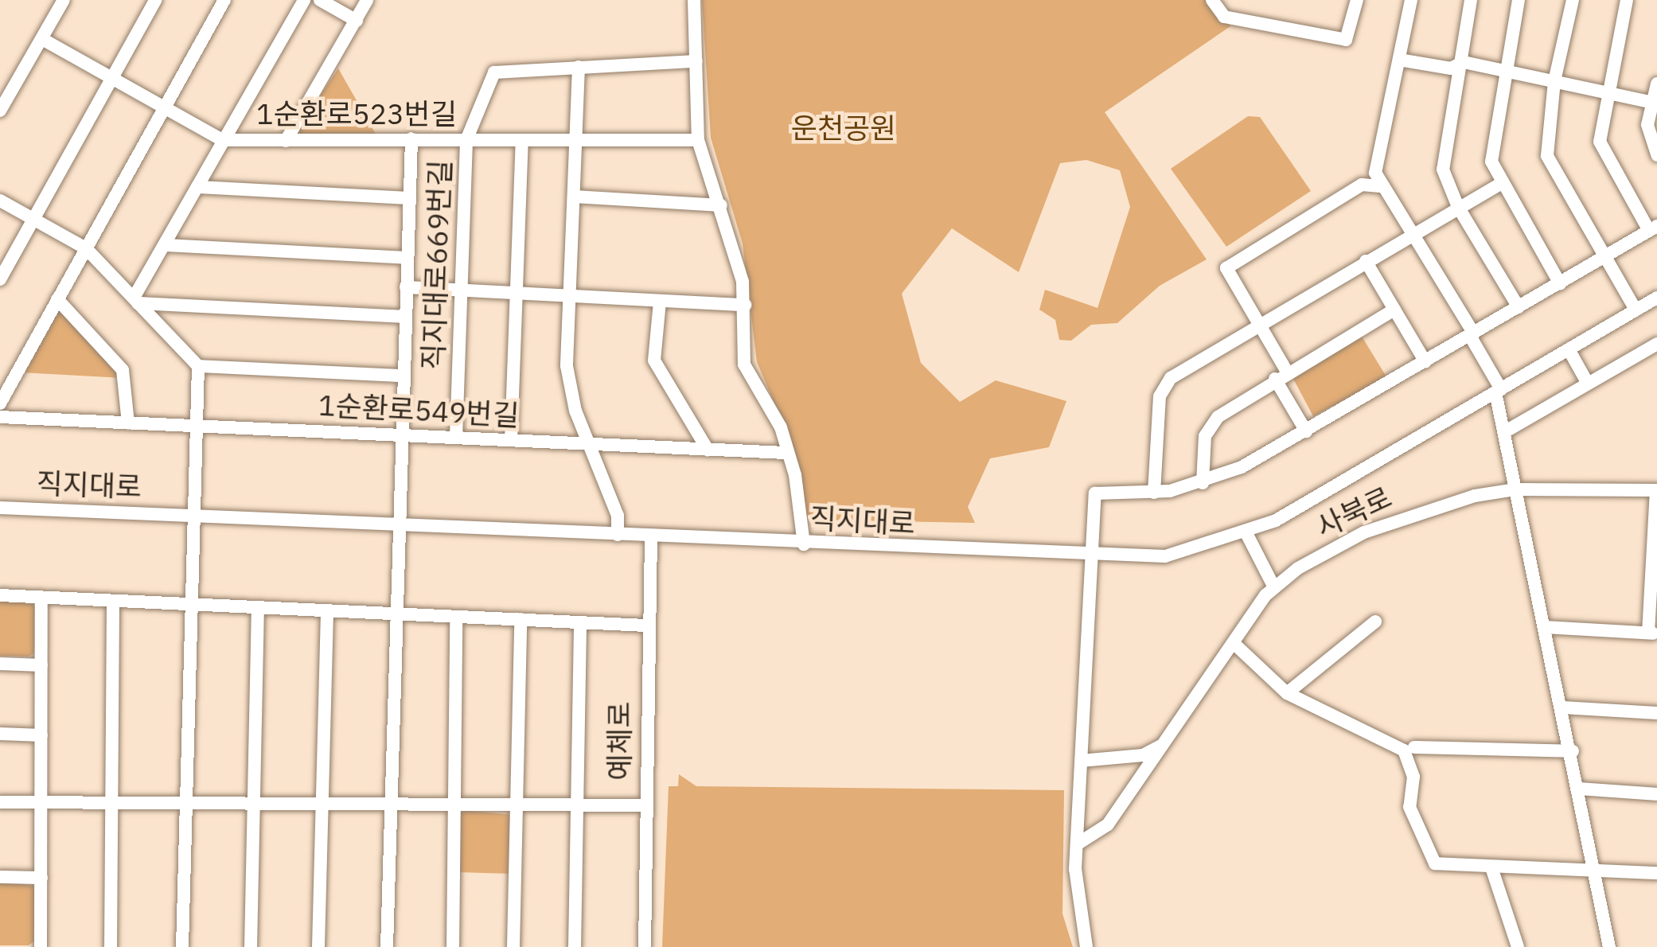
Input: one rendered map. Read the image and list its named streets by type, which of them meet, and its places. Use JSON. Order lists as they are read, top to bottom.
{
  "streets": {
    "street": [
      "1순환로523번길",
      "직지대로669번길",
      "1순환로549번길",
      "직지대로",
      "사북로",
      "예체로"
    ]
  },
  "crossings": [
    ["1순환로523번길", "직지대로669번길"],
    ["직지대로669번길", "1순환로549번길"],
    ["직지대로", "예체로"]
  ],
  "parks": ["운천공원"]
}
